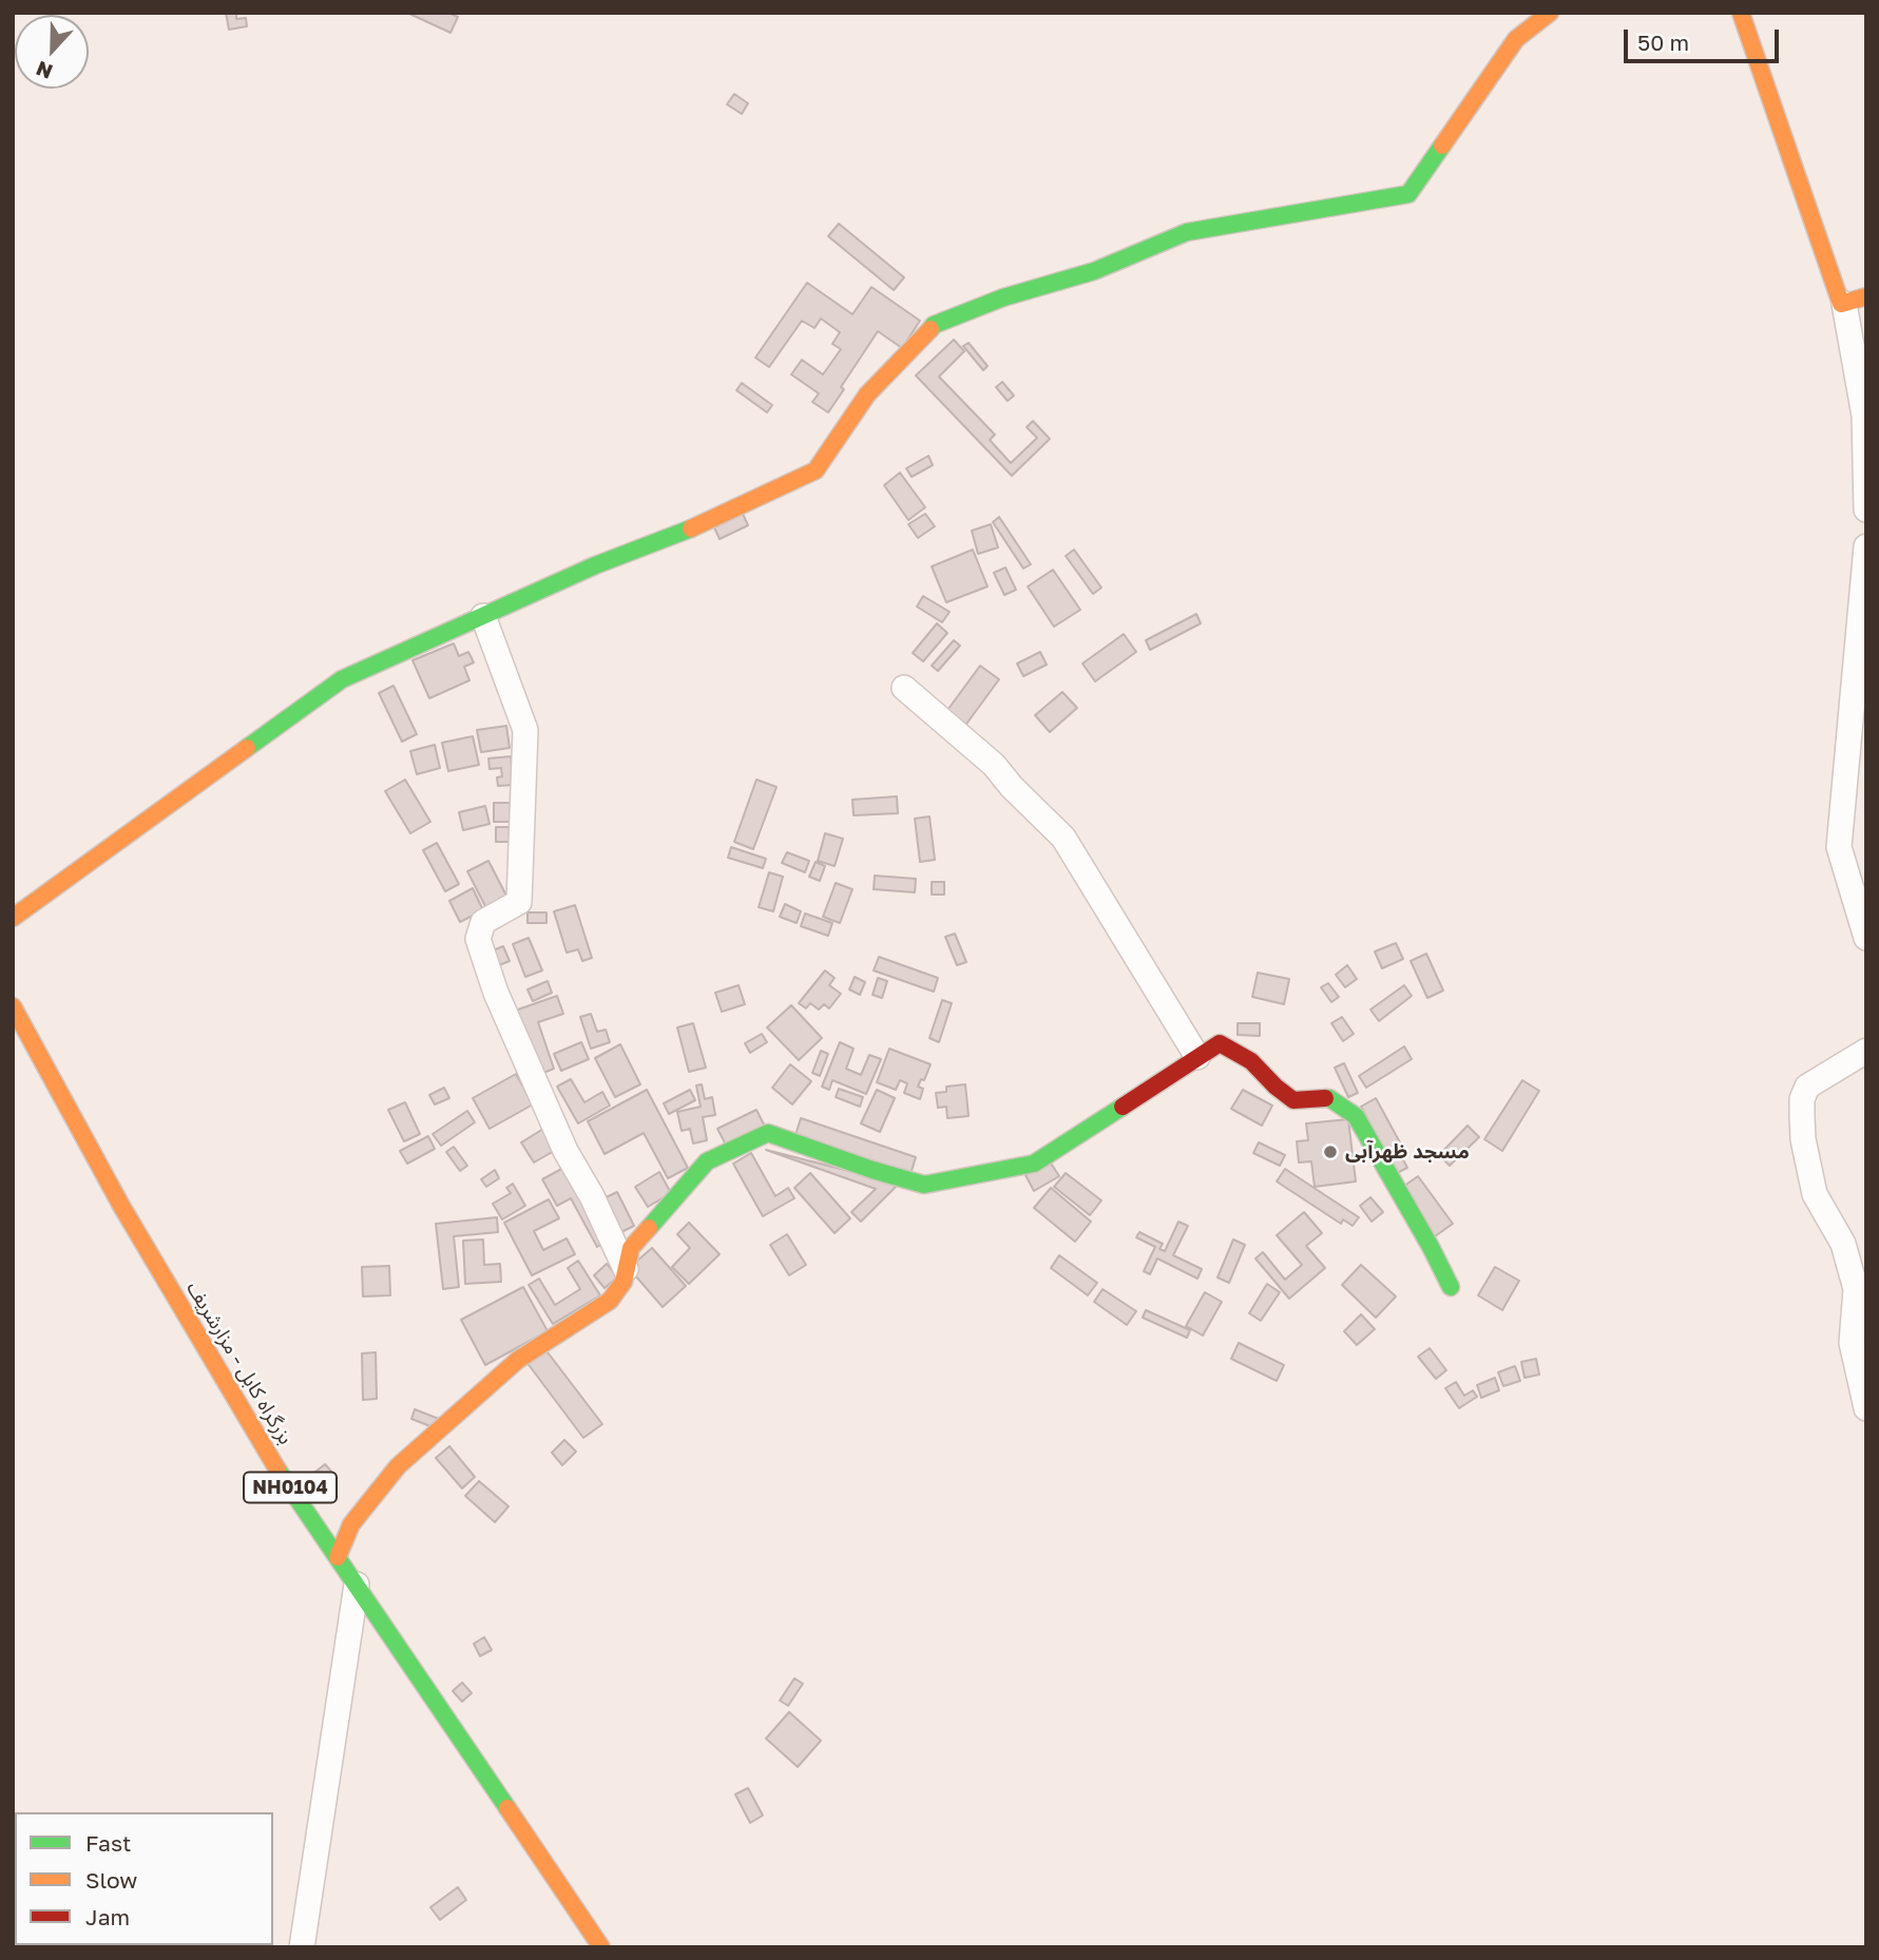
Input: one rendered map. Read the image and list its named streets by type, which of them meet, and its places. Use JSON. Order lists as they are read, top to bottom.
{
  "streets": {
    "main road": ["بزرگراه کابل - مزارشریف", "NH0104"]
  },
  "places": ["مسجد ظهرآبی"],
  "legend": ["Fast", "Slow", "Jam"],
  "scale_bar": "50 m",
  "north": "bottom"
}
